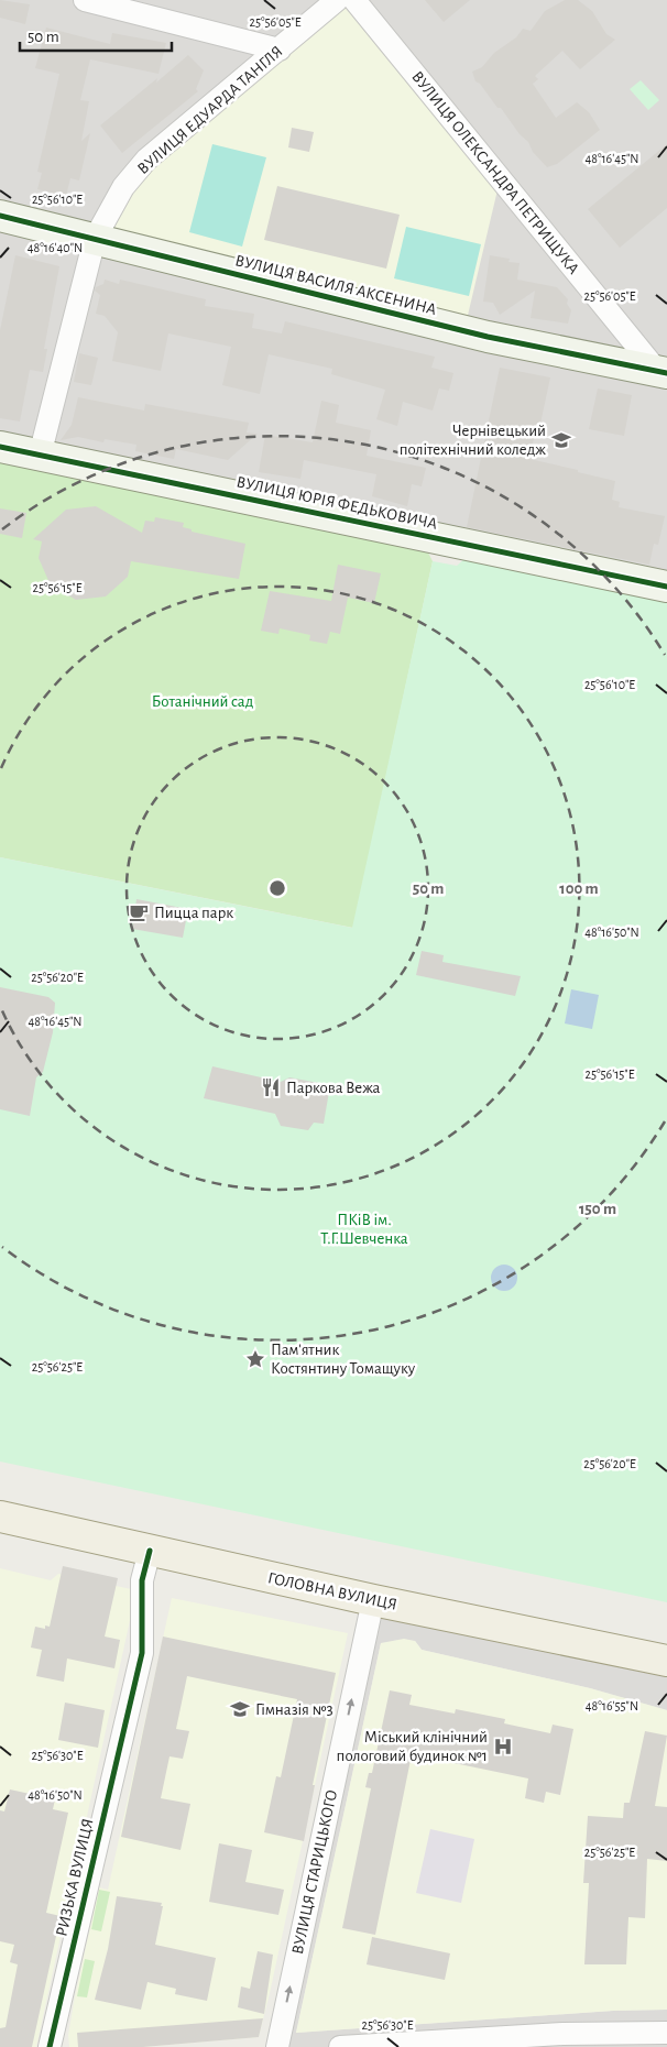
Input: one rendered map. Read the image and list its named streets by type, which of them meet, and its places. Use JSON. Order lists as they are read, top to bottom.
{
  "streets": {
    "main road": ["ГОЛОВНА ВУЛИЦЯ"],
    "street": [
      "ВУЛИЦЯ ЕДУАРДА ТАНГЛЯ",
      "ВУЛИЦЯ ОЛЕКСАНДРА ПЕТРИЩУКА",
      "ВУЛИЦЯ ВАСИЛЯ АКСЕНИНА",
      "ВУЛИЦЯ ЮРІЯ ФЕДЬКОВИЧА",
      "ВУЛИЦЯ СТАРИЦЬКОГО",
      "РИЗЬКА ВУЛИЦЯ"
    ]
  },
  "crossings": [
    ["ВУЛИЦЯ ЕДУАРДА ТАНГЛЯ", "ВУЛИЦЯ ВАСИЛЯ АКСЕНИНА"],
    ["ВУЛИЦЯ ЕДУАРДА ТАНГЛЯ", "ВУЛИЦЯ ЮРІЯ ФЕДЬКОВИЧА"],
    ["ВУЛИЦЯ ОЛЕКСАНДРА ПЕТРИЩУКА", "ВУЛИЦЯ ВАСИЛЯ АКСЕНИНА"],
    ["ГОЛОВНА ВУЛИЦЯ", "ВУЛИЦЯ СТАРИЦЬКОГО"],
    ["ГОЛОВНА ВУЛИЦЯ", "РИЗЬКА ВУЛИЦЯ"]
  ],
  "one_way": ["ВУЛИЦЯ СТАРИЦЬКОГО"],
  "parks": ["Ботанічний сад", "ПКіВ ім. Т.Г.Шевченка"],
  "places": {
    "school or university": ["Чернівецький політехнічний коледж", "Гімназія №3"],
    "cafe": ["Пицца парк"],
    "restaurant": ["Паркова Вежа"],
    "place": ["Пам'ятник Костянтину Томащуку"],
    "hospital": ["Міський клінічний пологовий будинок №1"]
  },
  "scale_bar": "50 m",
  "coordinates": [
    "25°56'05\"E",
    "48°16'45\"N",
    "25°56'10\"E",
    "48°16'40\"N",
    "25°56'15\"E",
    "48°16'50\"N",
    "25°56'20\"E",
    "25°56'25\"E",
    "48°16'55\"N",
    "25°56'30\"E"
  ],
  "rings": ["50 m", "100 m", "150 m"]
}
